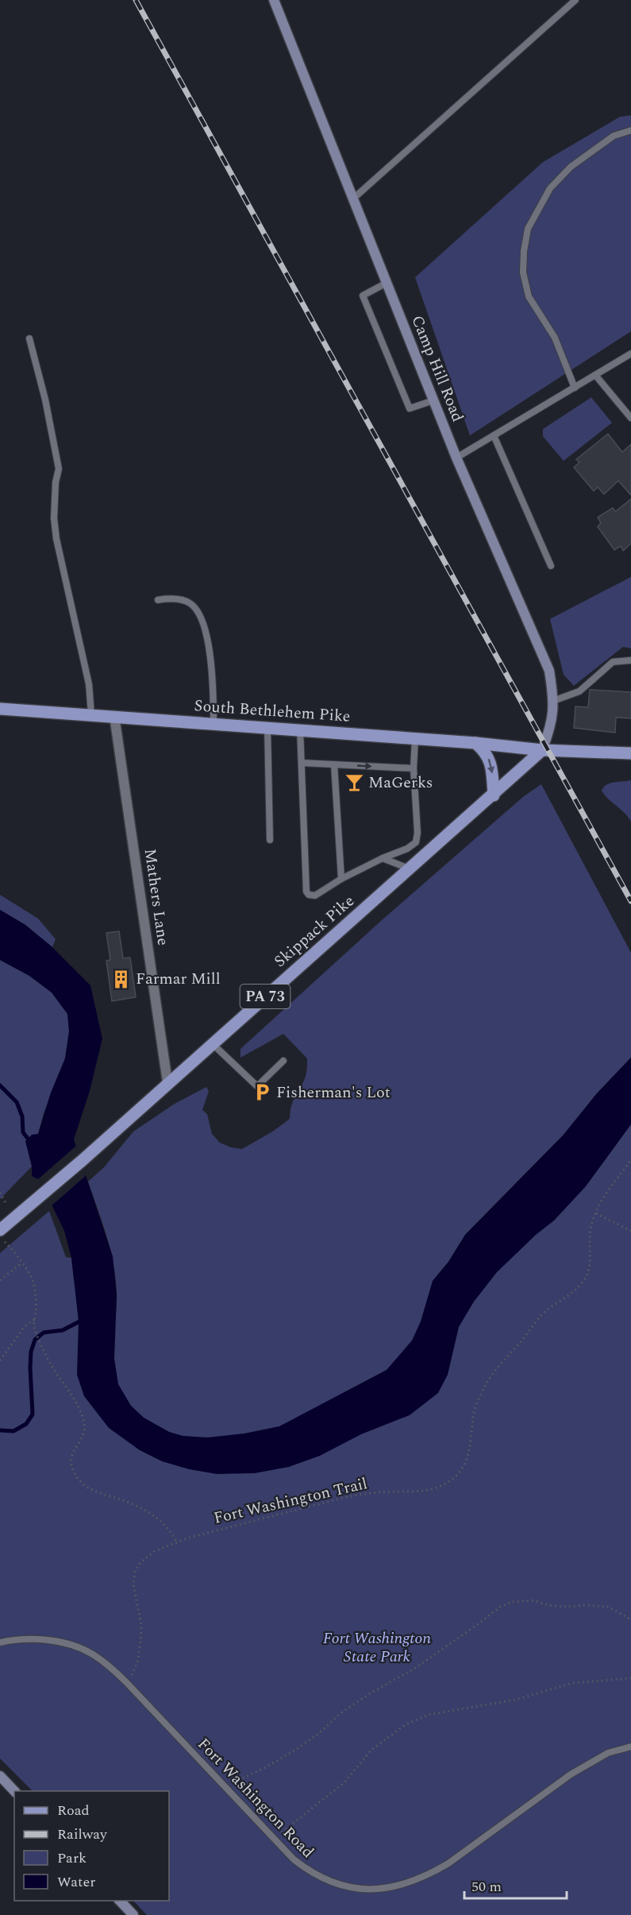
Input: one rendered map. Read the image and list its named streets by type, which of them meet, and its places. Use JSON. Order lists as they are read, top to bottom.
{
  "streets": {
    "main road": ["South Bethlehem Pike", "Skippack Pike", "PA 73"],
    "street": ["Camp Hill Road", "Mathers Lane"],
    "lane": ["Fort Washington Road"],
    "path": ["Fort Washington Trail"]
  },
  "crossings": [
    ["Camp Hill Road", "South Bethlehem Pike"],
    ["Camp Hill Road", "Skippack Pike"],
    ["South Bethlehem Pike", "Mathers Lane"],
    ["South Bethlehem Pike", "Skippack Pike"],
    ["Mathers Lane", "Skippack Pike"],
    ["Fort Washington Trail", "Fort Washington Road"]
  ],
  "parks": ["Fort Washington State Park"],
  "places": {
    "bar": ["MaGerks"],
    "building": ["Farmar Mill"],
    "parking": ["Fisherman's Lot"]
  },
  "legend": [
    "Road",
    "Railway",
    "Park",
    "Water"
  ],
  "scale_bar": "50 m"
}
